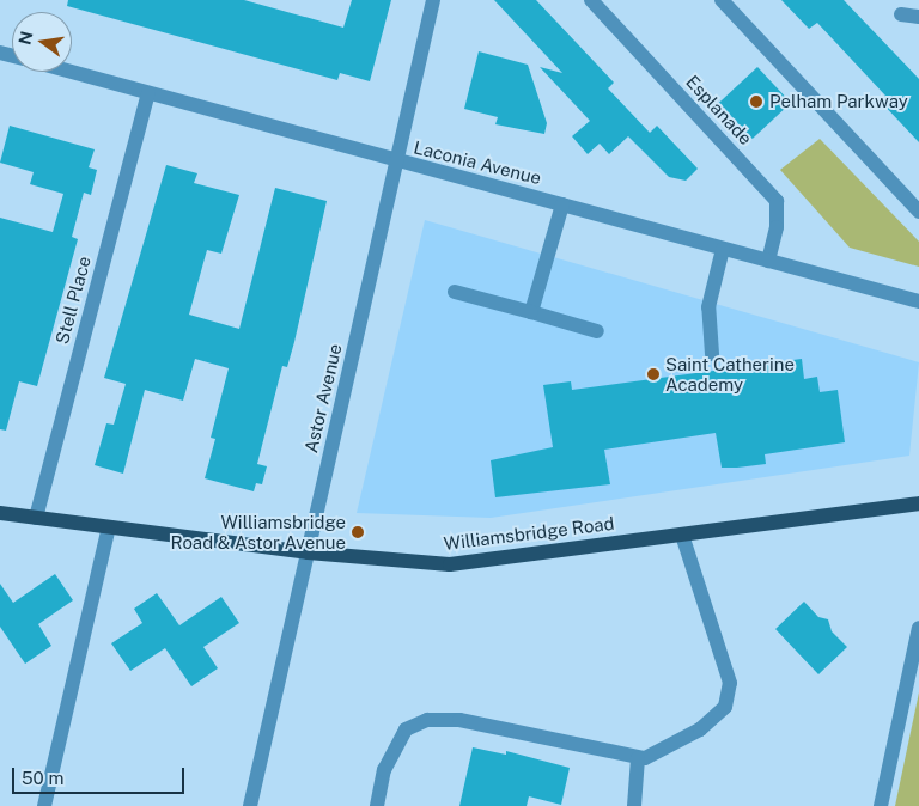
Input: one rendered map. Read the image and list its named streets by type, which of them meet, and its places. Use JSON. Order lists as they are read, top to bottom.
{
  "streets": {
    "main road": ["Williamsbridge Road"],
    "street": [
      "Esplanade",
      "Laconia Avenue",
      "Stell Place",
      "Astor Avenue"
    ]
  },
  "crossings": [
    ["Esplanade", "Laconia Avenue"],
    ["Laconia Avenue", "Stell Place"],
    ["Laconia Avenue", "Astor Avenue"],
    ["Stell Place", "Williamsbridge Road"],
    ["Astor Avenue", "Williamsbridge Road"]
  ],
  "places": ["Pelham Parkway", "Saint Catherine Academy", "Williamsbridge Road & Astor Avenue"],
  "scale_bar": "50 m",
  "north": "left"
}
